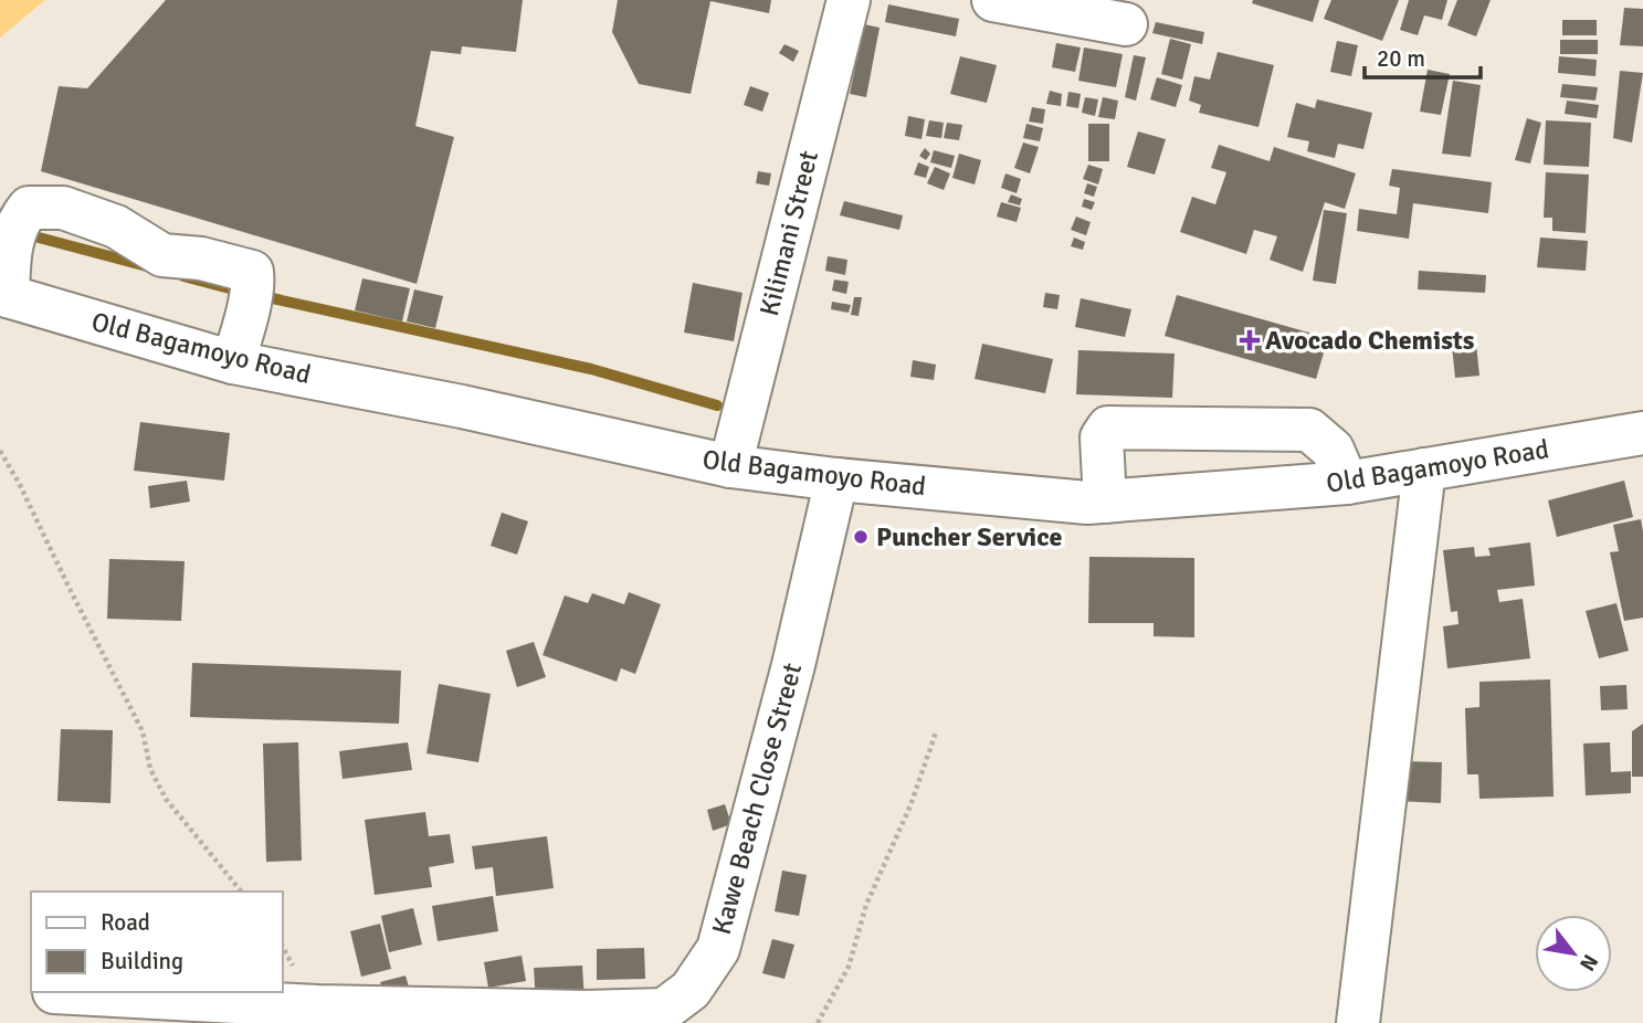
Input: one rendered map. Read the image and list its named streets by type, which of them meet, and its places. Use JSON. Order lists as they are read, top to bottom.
{
  "streets": {
    "street": ["Kilimani Street", "Old Bagamoyo Road", "Kawe Beach Close Street"]
  },
  "crossings": [
    ["Kilimani Street", "Old Bagamoyo Road"],
    ["Old Bagamoyo Road", "Kawe Beach Close Street"]
  ],
  "places": {
    "health": ["Avocado Chemists"],
    "other": ["Puncher Service"]
  },
  "legend": ["Road", "Building"],
  "scale_bar": "20 m",
  "north": "bottom right"
}
